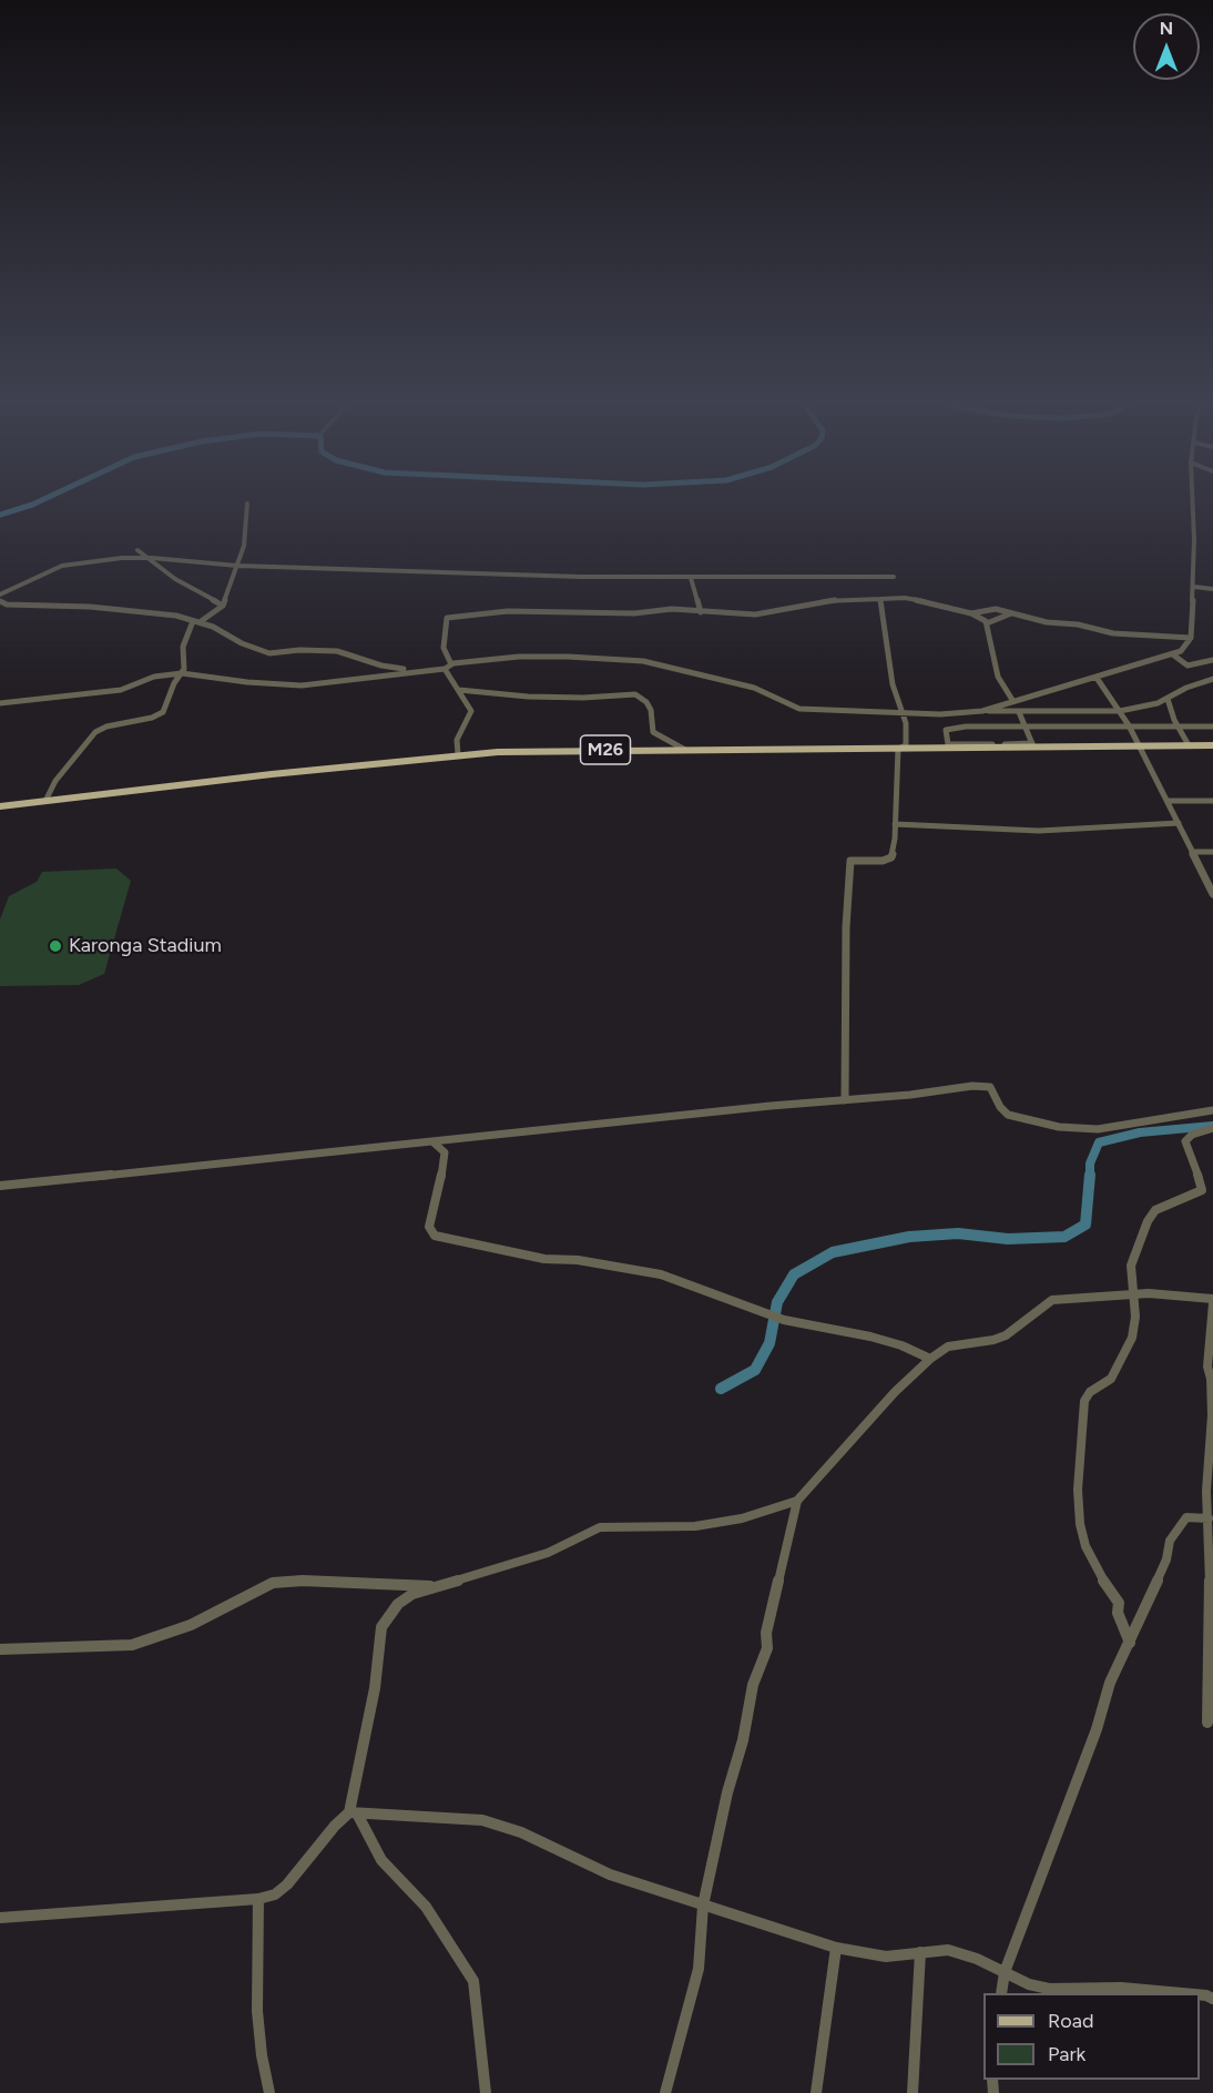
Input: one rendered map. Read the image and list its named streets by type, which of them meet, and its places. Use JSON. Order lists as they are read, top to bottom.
{
  "streets": {
    "main road": ["M26"]
  },
  "places": ["Karonga Stadium"],
  "legend": ["Road", "Park"],
  "north": "top"
}
